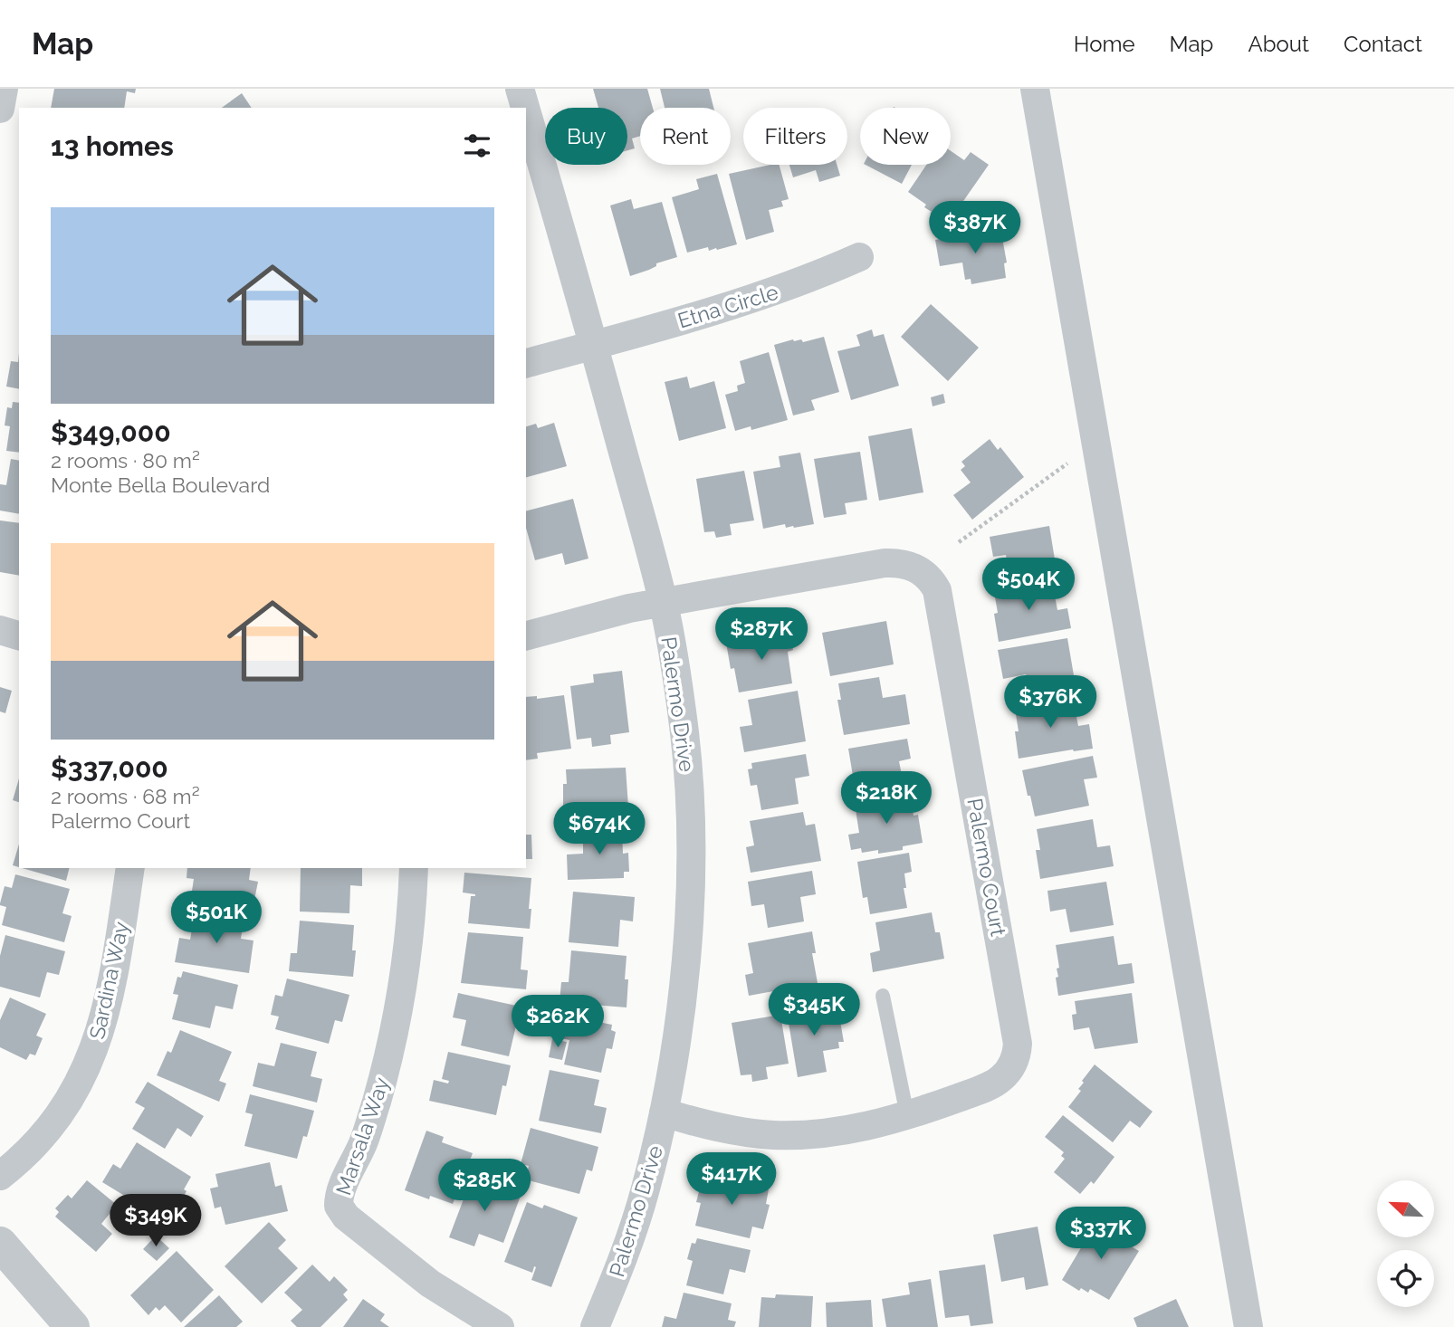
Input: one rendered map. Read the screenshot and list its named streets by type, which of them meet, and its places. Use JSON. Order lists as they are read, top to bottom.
{
  "streets": {
    "street": [
      "Etna Circle",
      "Palermo Drive",
      "Palermo Court",
      "Sardina Way",
      "Marsala Way"
    ]
  },
  "crossings": [
    ["Etna Circle", "Palermo Drive"],
    ["Palermo Drive", "Palermo Court"]
  ],
  "north": "top left",
  "page": {
    "header": "Map",
    "nav": [
      "Home",
      "Map",
      "About",
      "Contact"
    ],
    "chip": [
      "Buy",
      "Rent",
      "Filters",
      "New"
    ],
    "heading": "13 homes",
    "list": [
      {
        "name": "$349,000",
        "note": "2 rooms · 80 m² · Monte Bella Boulevard"
      },
      {
        "name": "$337,000",
        "note": "2 rooms · 68 m² · Palermo Court"
      }
    ],
    "price": [
      "$387K",
      "$504K",
      "$287K",
      "$376K",
      "$218K",
      "$674K",
      "$501K",
      "$345K",
      "$262K",
      "$417K",
      "$285K",
      "$349K",
      "$337K"
    ]
  }
}
